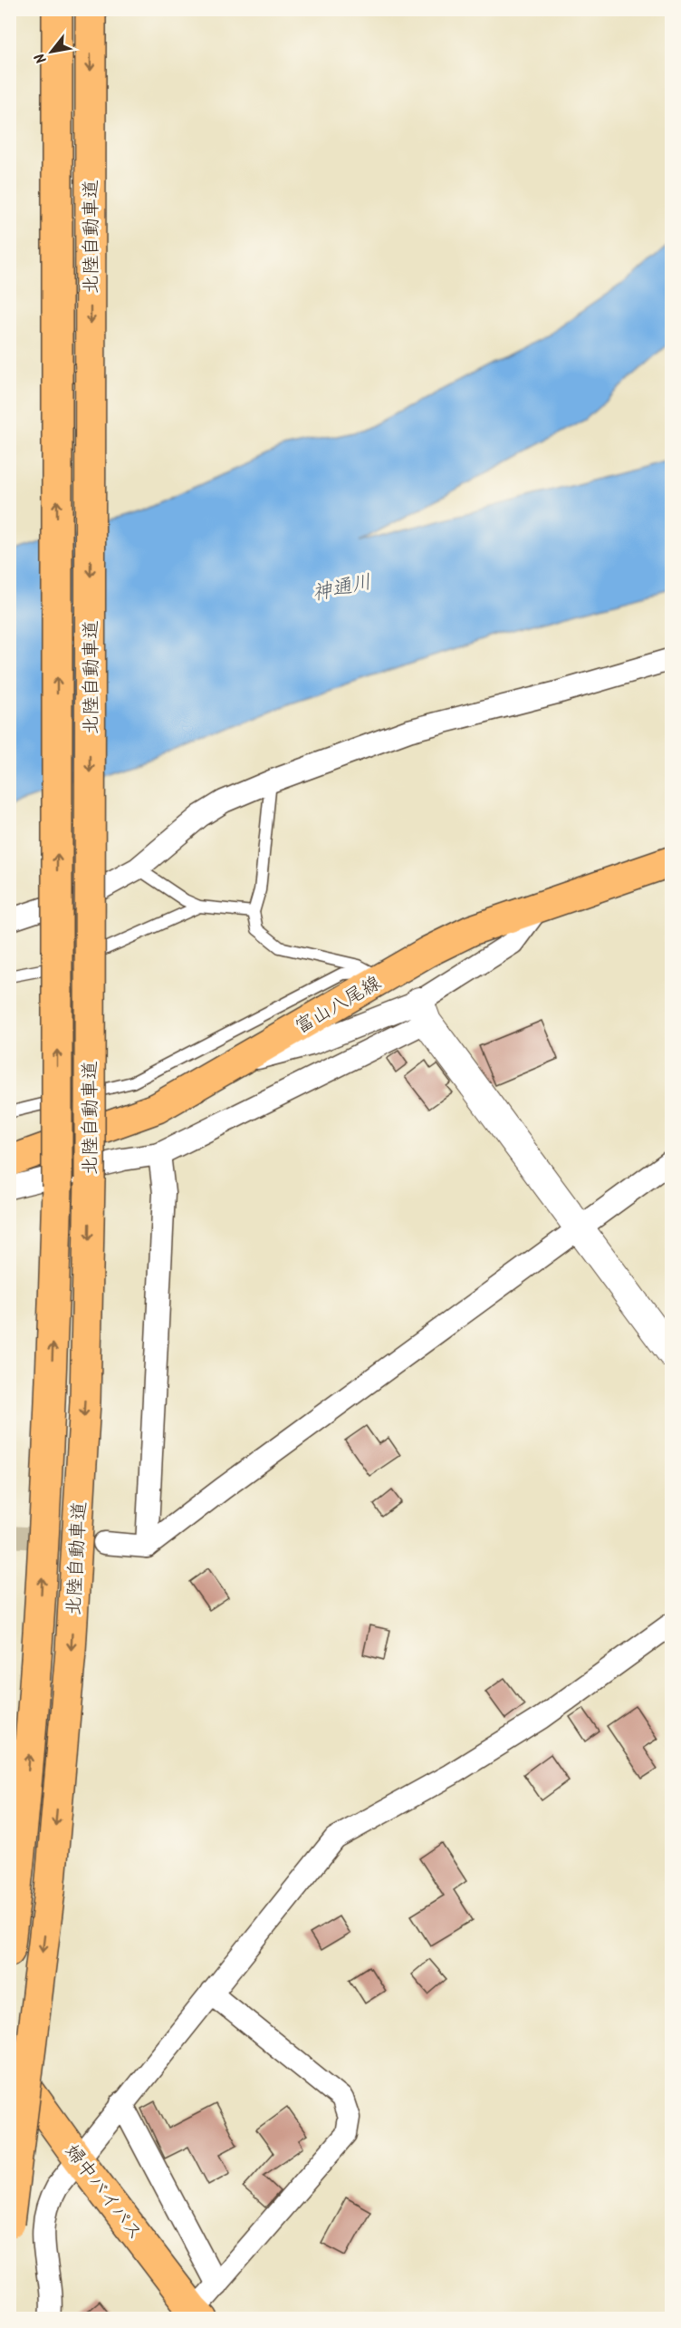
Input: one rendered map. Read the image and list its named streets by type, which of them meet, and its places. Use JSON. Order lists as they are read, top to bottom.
{
  "streets": {
    "main road": ["北陸自動車道", "富山八尾線", "婦中バイパス"]
  },
  "water": ["神通川"],
  "north": "bottom left"
}
